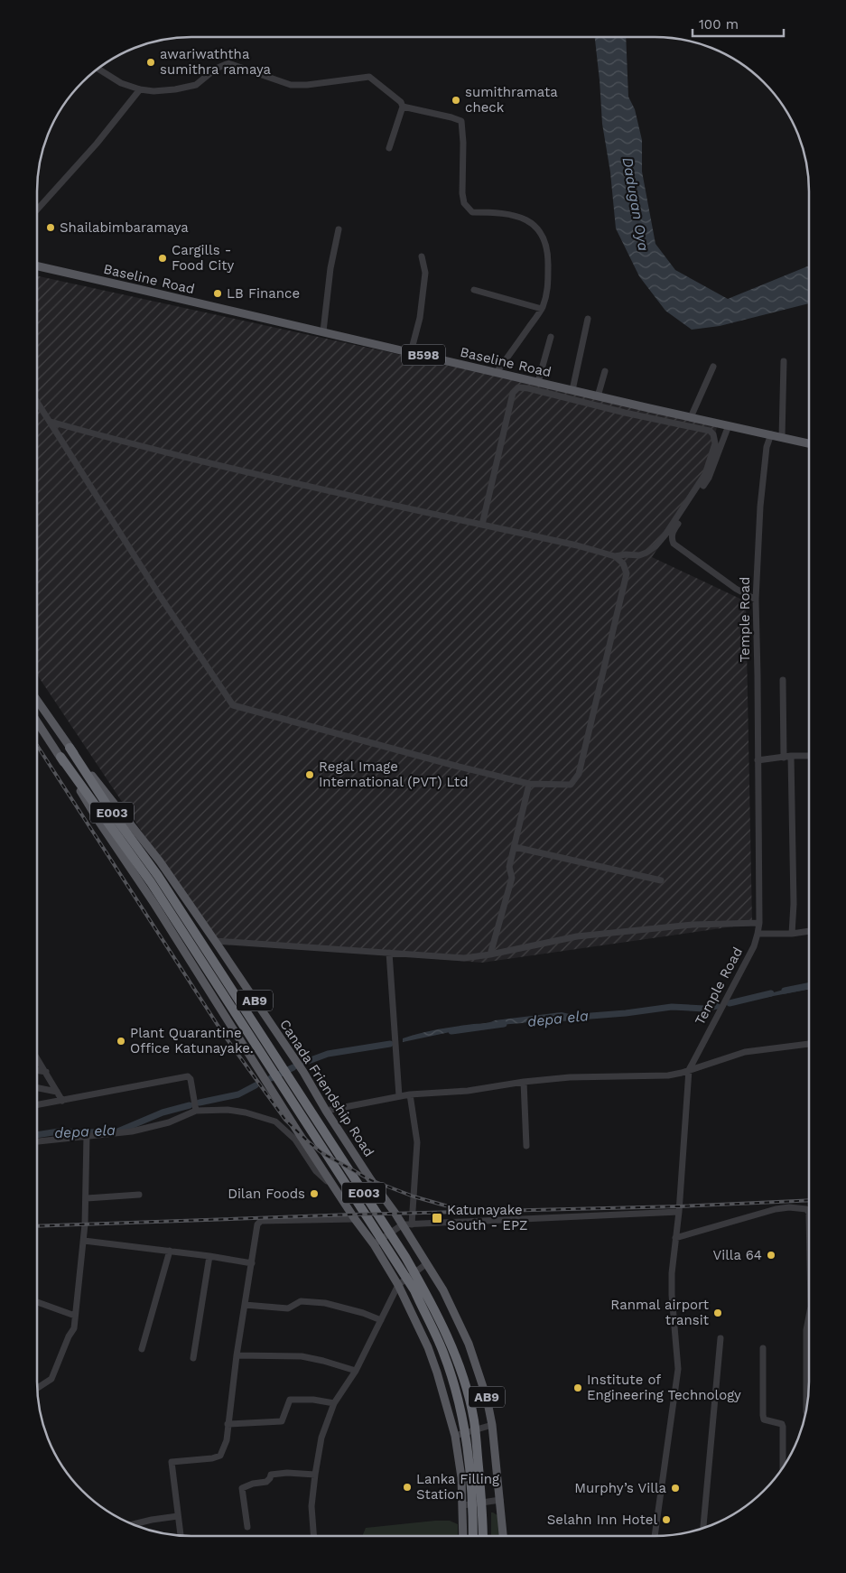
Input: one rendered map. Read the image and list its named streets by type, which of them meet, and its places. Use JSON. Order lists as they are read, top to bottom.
{
  "streets": {
    "highway": ["E003"],
    "main road": [
      "Baseline Road",
      "B598",
      "AB9",
      "Canada Friendship Road"
    ],
    "street": ["Temple Road"]
  },
  "crossings": [
    ["Baseline Road", "Temple Road"],
    ["E003", "AB9"],
    ["E003", "Canada Friendship Road"]
  ],
  "water": ["Dadugan Oya", "depa ela"],
  "places": {
    "other": [
      "awariwaththa sumithra ramaya",
      "sumithramata check",
      "Shailabimbaramaya",
      "Cargills - Food City",
      "LB Finance",
      "Regal Image International (PVT) Ltd",
      "Plant Quarantine Office Katunayake.",
      "Dilan Foods",
      "Villa 64",
      "Ranmal airport transit",
      "Institute of Engineering Technology",
      "Lanka Filling Station",
      "Murphy’s Villa",
      "Selahn Inn Hotel"
    ],
    "transit": ["Katunayake South - EPZ"]
  },
  "scale_bar": "100 m"
}
